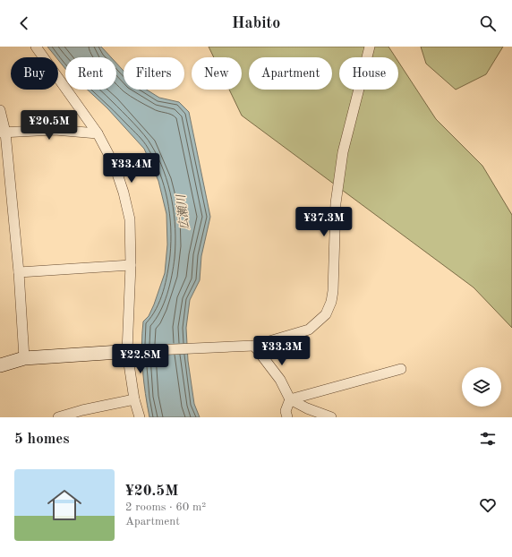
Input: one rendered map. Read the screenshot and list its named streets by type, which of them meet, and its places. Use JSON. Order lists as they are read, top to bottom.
{
  "water": ["広瀬川"],
  "page": {
    "header": "Habito",
    "chip": [
      "Buy",
      "Rent",
      "Filters",
      "New",
      "Apartment",
      "House"
    ],
    "price": [
      "¥20.5M",
      "¥33.4M",
      "¥37.3M",
      "¥33.3M",
      "¥22.8M"
    ],
    "heading": "5 homes",
    "list": [
      {
        "name": "¥20.5M",
        "note": "2 rooms · 60 m² · Apartment"
      }
    ]
  }
}
